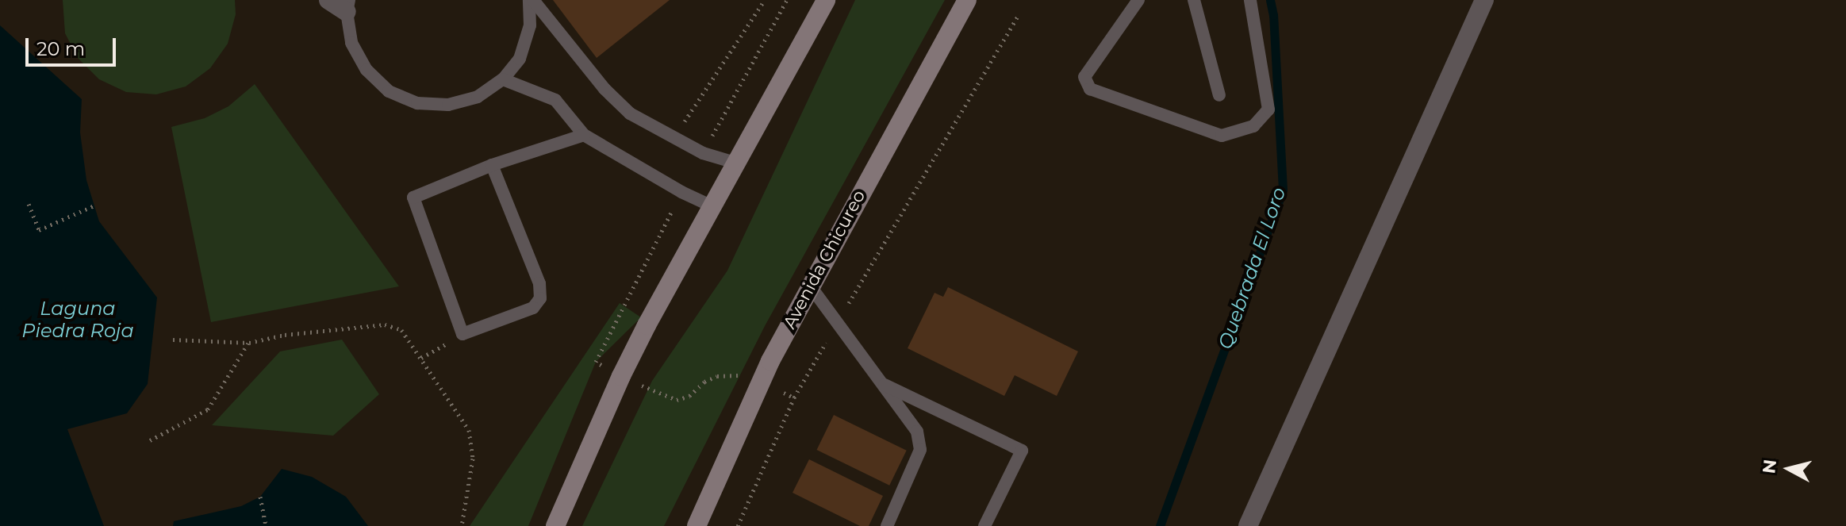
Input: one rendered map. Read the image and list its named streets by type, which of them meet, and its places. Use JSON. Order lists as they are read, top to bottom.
{
  "streets": {
    "main road": ["Avenida Chicureo"]
  },
  "water": ["Quebrada El Loro", "Laguna Piedra Roja"],
  "scale_bar": "20 m",
  "north": "left"
}
